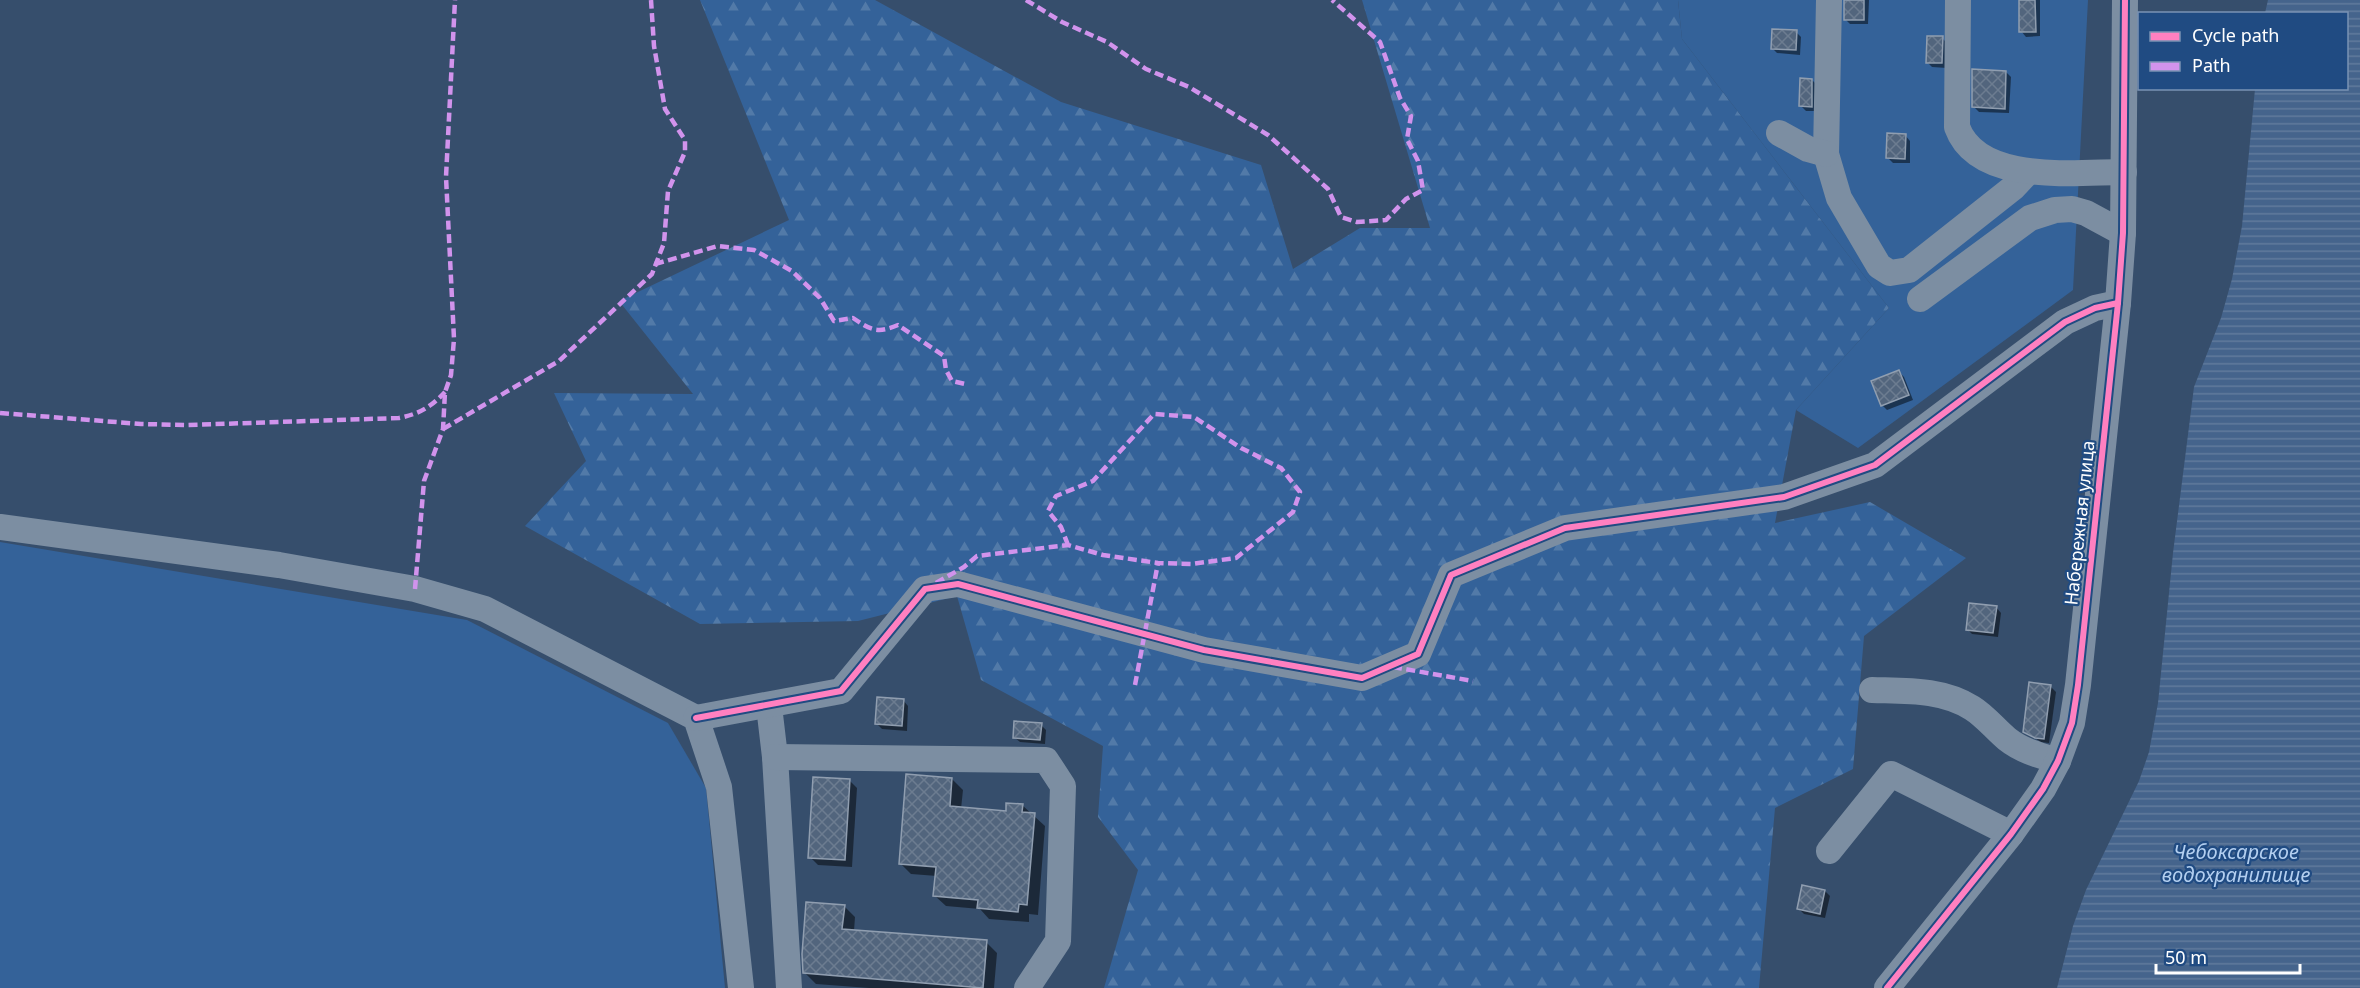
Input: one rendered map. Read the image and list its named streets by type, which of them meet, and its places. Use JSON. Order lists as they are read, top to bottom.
{
  "streets": {
    "street": ["Набережная улица"]
  },
  "water": ["Чебоксарское водохранилище"],
  "legend": ["Cycle path", "Path"],
  "scale_bar": "50 m"
}
